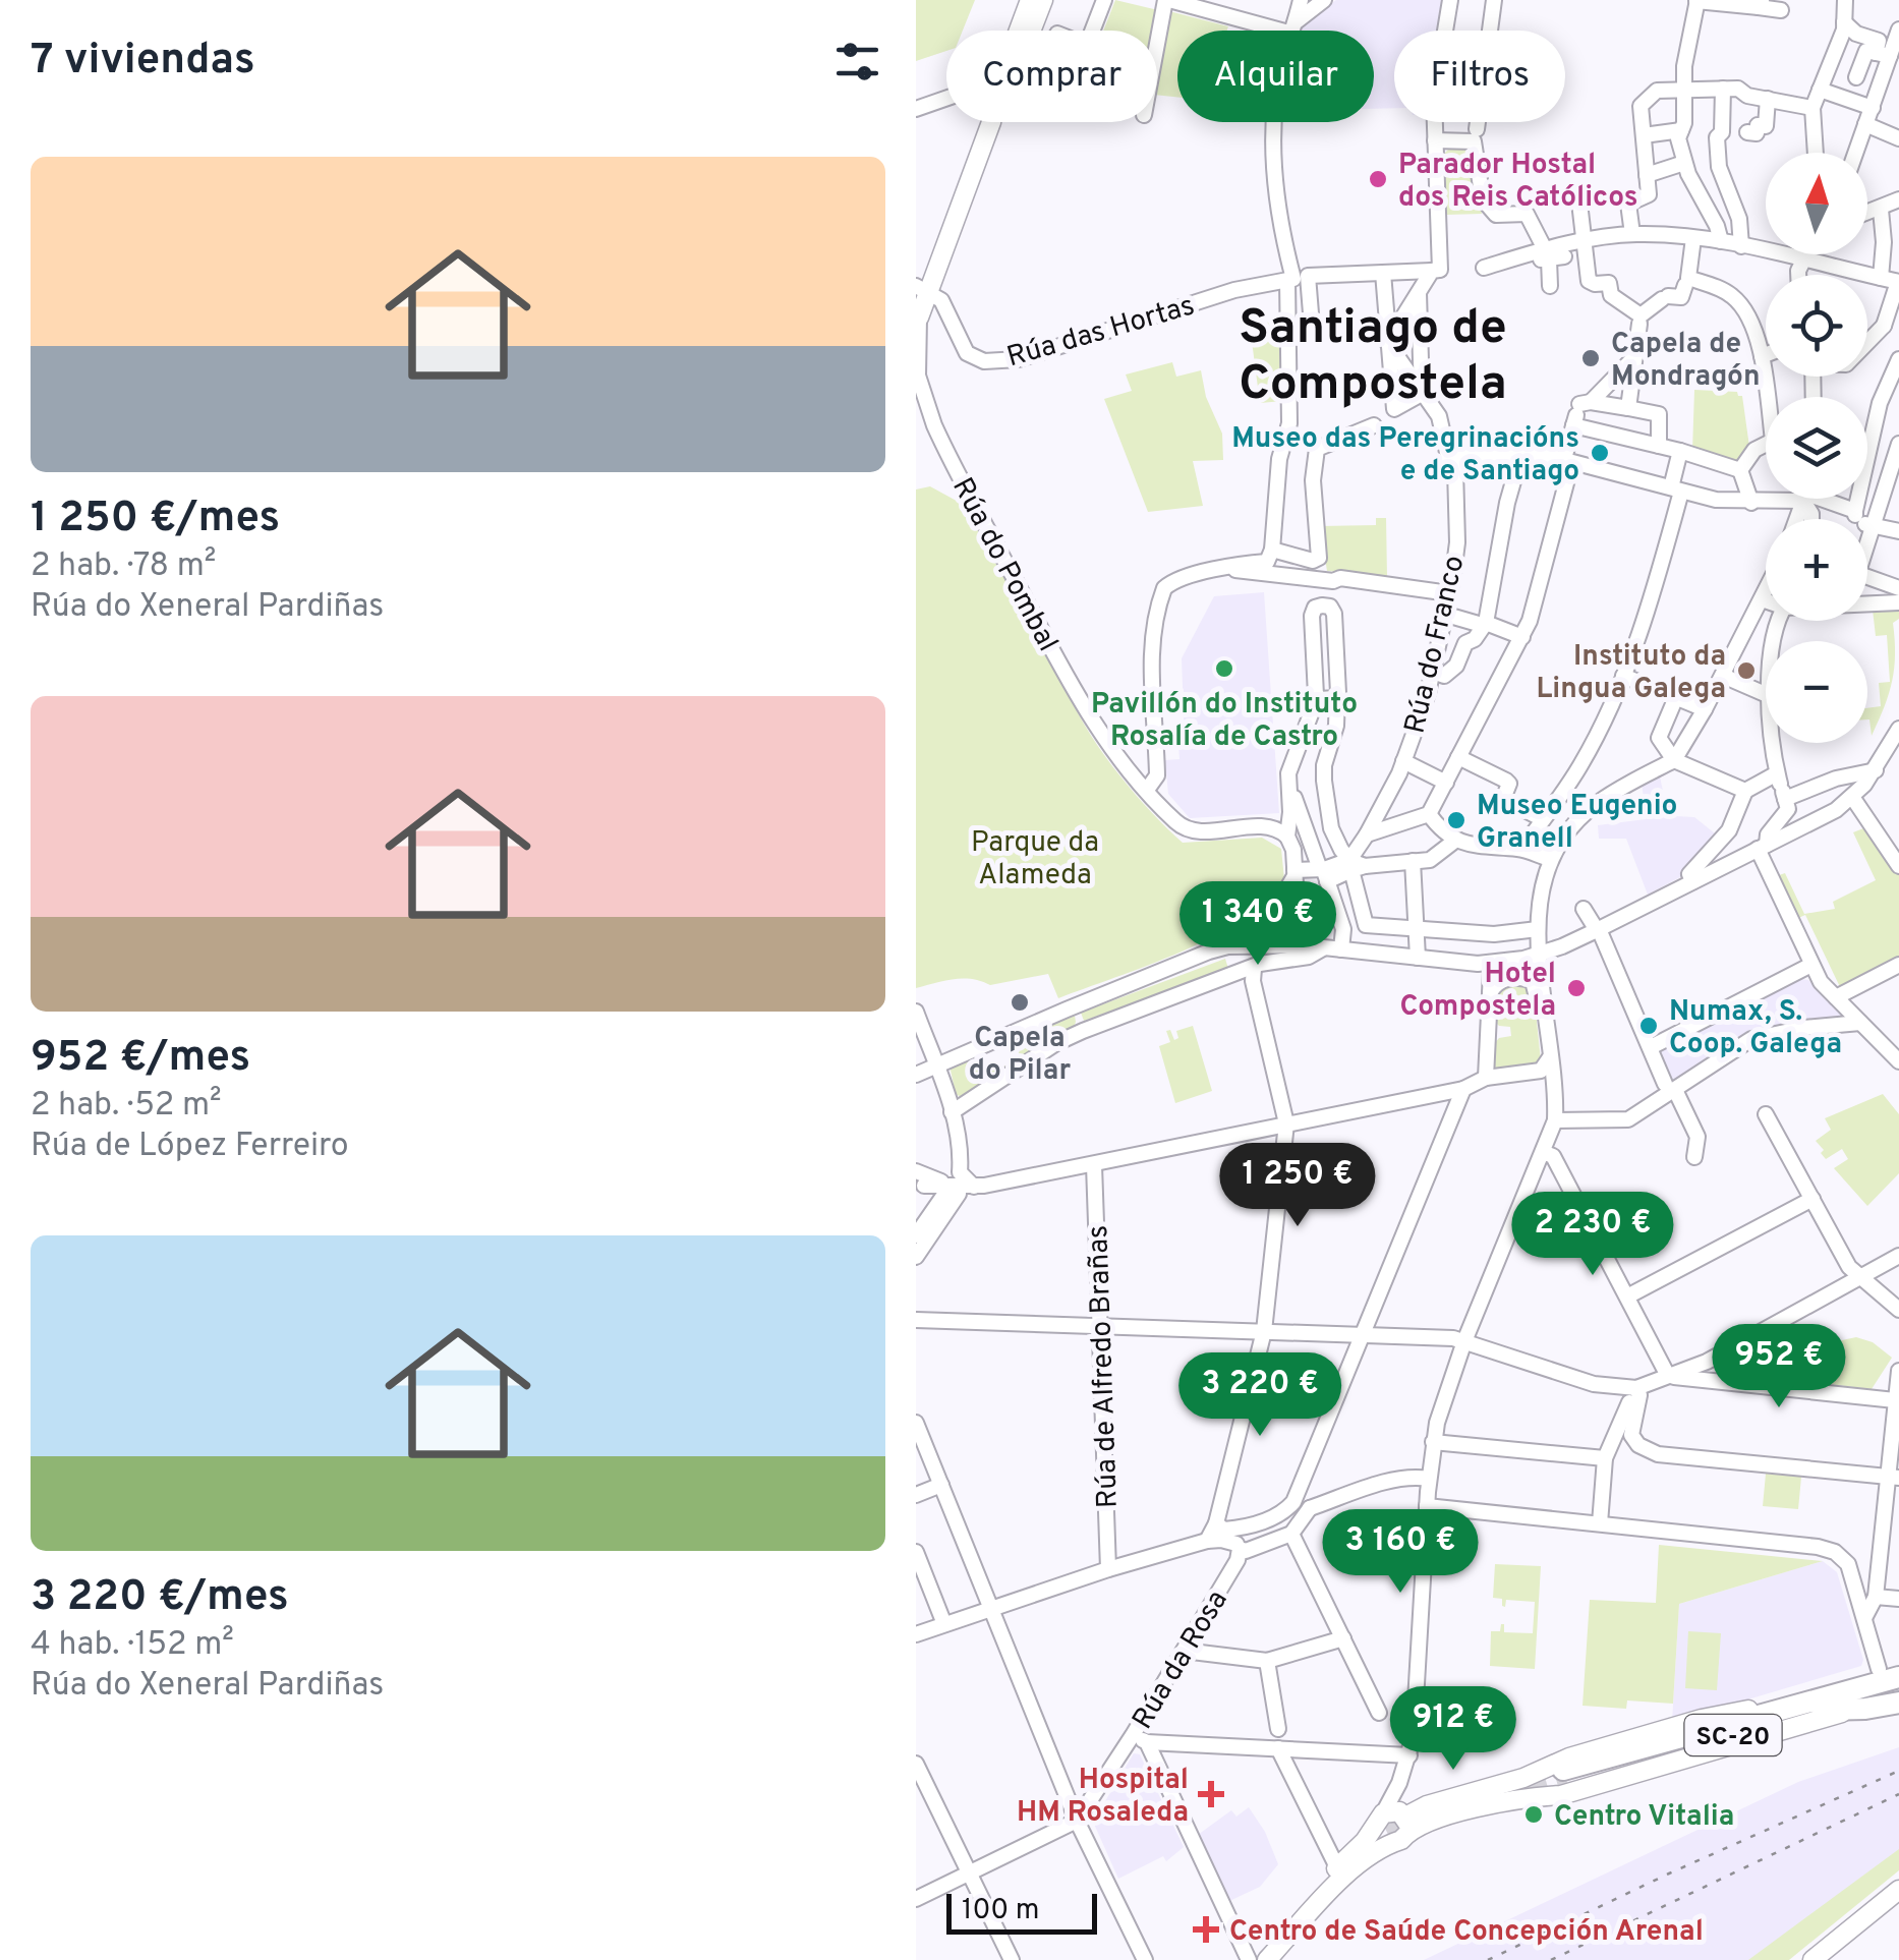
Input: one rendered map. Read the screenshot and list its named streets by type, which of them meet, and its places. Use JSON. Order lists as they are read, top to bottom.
{
  "streets": {
    "highway": ["SC-20"],
    "street": [
      "Rúa das Hortas",
      "Rúa do Pombal",
      "Rúa do Franco",
      "Rúa de Alfredo Brañas",
      "Rúa da Rosa"
    ]
  },
  "districts": ["Santiago de Compostela"],
  "parks": ["Parque da Alameda"],
  "places": {
    "other": [
      "Parador Hostal dos Reis Católicos",
      "Capela de Mondragón",
      "Museo das Peregrinacións e de Santiago",
      "Pavillón do Instituto Rosalía de Castro",
      "Instituto da Lingua Galega",
      "Museo Eugenio Granell",
      "Hotel Compostela",
      "Capela do Pilar",
      "Numax, S. Coop. Galega",
      "Centro Vitalia"
    ],
    "health": ["Hospital HM Rosaleda", "Centro de Saúde Concepción Arenal"]
  },
  "scale_bar": "100 m",
  "north": "top",
  "page": {
    "heading": "7 viviendas",
    "chip": ["Comprar", "Alquilar", "Filtros"],
    "list": [
      {
        "name": "1 250 €/mes",
        "note": "2 hab. · 78 m² · Rúa do Xeneral Pardiñas"
      },
      {
        "name": "952 €/mes",
        "note": "2 hab. · 52 m² · Rúa de López Ferreiro"
      },
      {
        "name": "3 220 €/mes",
        "note": "4 hab. · 152 m² · Rúa do Xeneral Pardiñas"
      }
    ],
    "map_buttons": ["+", "−"],
    "price": [
      "1 340 €",
      "1 250 €",
      "2 230 €",
      "952 €",
      "3 220 €",
      "3 160 €",
      "912 €"
    ],
    "scale": "100 m"
  }
}
